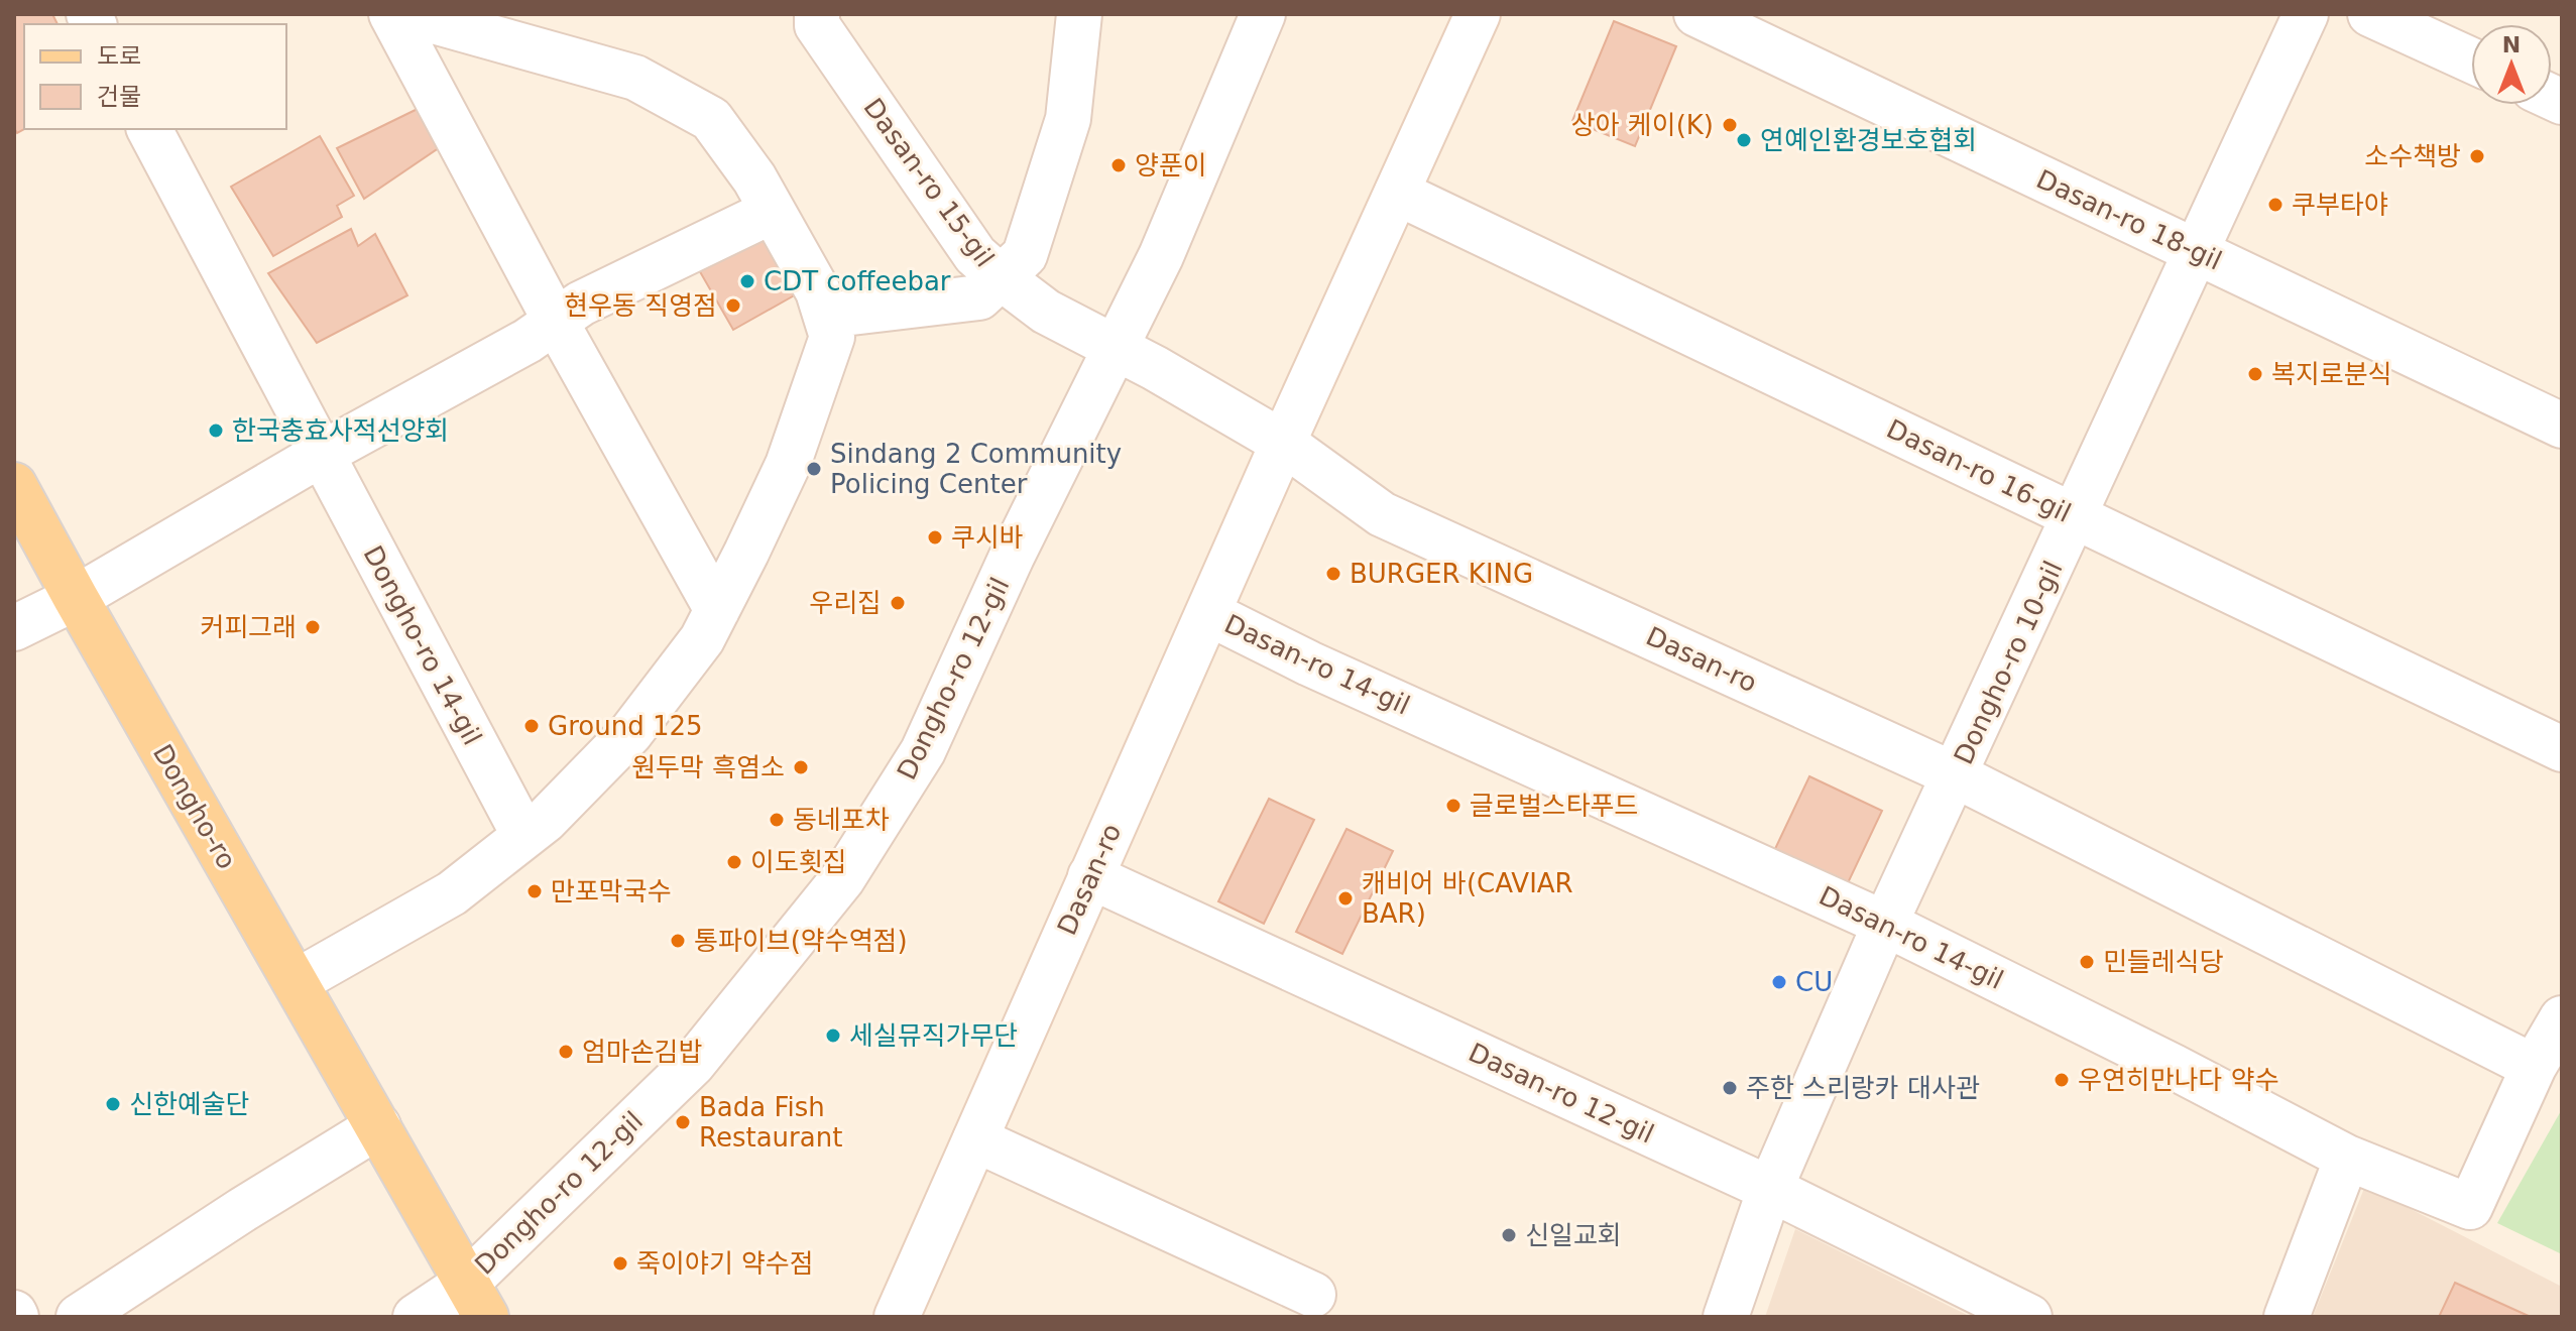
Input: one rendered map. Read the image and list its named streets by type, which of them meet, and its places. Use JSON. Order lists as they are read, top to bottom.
{
  "streets": {
    "main road": ["Dongho-ro"],
    "street": [
      "Dasan-ro 15-gil",
      "Dasan-ro 18-gil",
      "Dasan-ro 16-gil",
      "Dongho-ro 14-gil",
      "Dasan-ro",
      "Dongho-ro 10-gil",
      "Dasan-ro 14-gil",
      "Dongho-ro 12-gil",
      "Dasan-ro 12-gil"
    ]
  },
  "crossings": [
    ["Dasan-ro 15-gil", "Dasan-ro"],
    ["Dasan-ro 15-gil", "Dongho-ro 12-gil"],
    ["Dasan-ro 18-gil", "Dongho-ro 10-gil"],
    ["Dasan-ro 16-gil", "Dasan-ro"],
    ["Dasan-ro 16-gil", "Dongho-ro 10-gil"],
    ["Dasan-ro", "Dongho-ro 10-gil"],
    ["Dasan-ro", "Dasan-ro 14-gil"],
    ["Dasan-ro", "Dasan-ro 12-gil"],
    ["Dongho-ro 10-gil", "Dasan-ro 14-gil"],
    ["Dongho-ro 10-gil", "Dasan-ro 12-gil"],
    ["Dongho-ro 12-gil", "Dongho-ro"]
  ],
  "places": [
    "상아 케이(K)",
    "연예인환경보호협회",
    "소수책방",
    "양푼이",
    "쿠부타야",
    "CDT coffeebar",
    "현우동 직영점",
    "복지로분식",
    "한국충효사적선양회",
    "Sindang 2 Community Policing Center",
    "쿠시바",
    "BURGER KING",
    "우리집",
    "커피그래",
    "Ground 125",
    "원두막 흑염소",
    "글로벌스타푸드",
    "동네포차",
    "이도횟집",
    "만포막국수",
    "캐비어 바(CAVIAR BAR)",
    "통파이브(약수역점)",
    "민들레식당",
    "CU",
    "세실뮤직가무단",
    "엄마손김밥",
    "우연히만나다 약수",
    "주한 스리랑카 대사관",
    "신한예술단",
    "Bada Fish Restaurant",
    "신일교회",
    "죽이야기 약수점"
  ],
  "legend": ["도로", "건물"],
  "north": "top"
}
